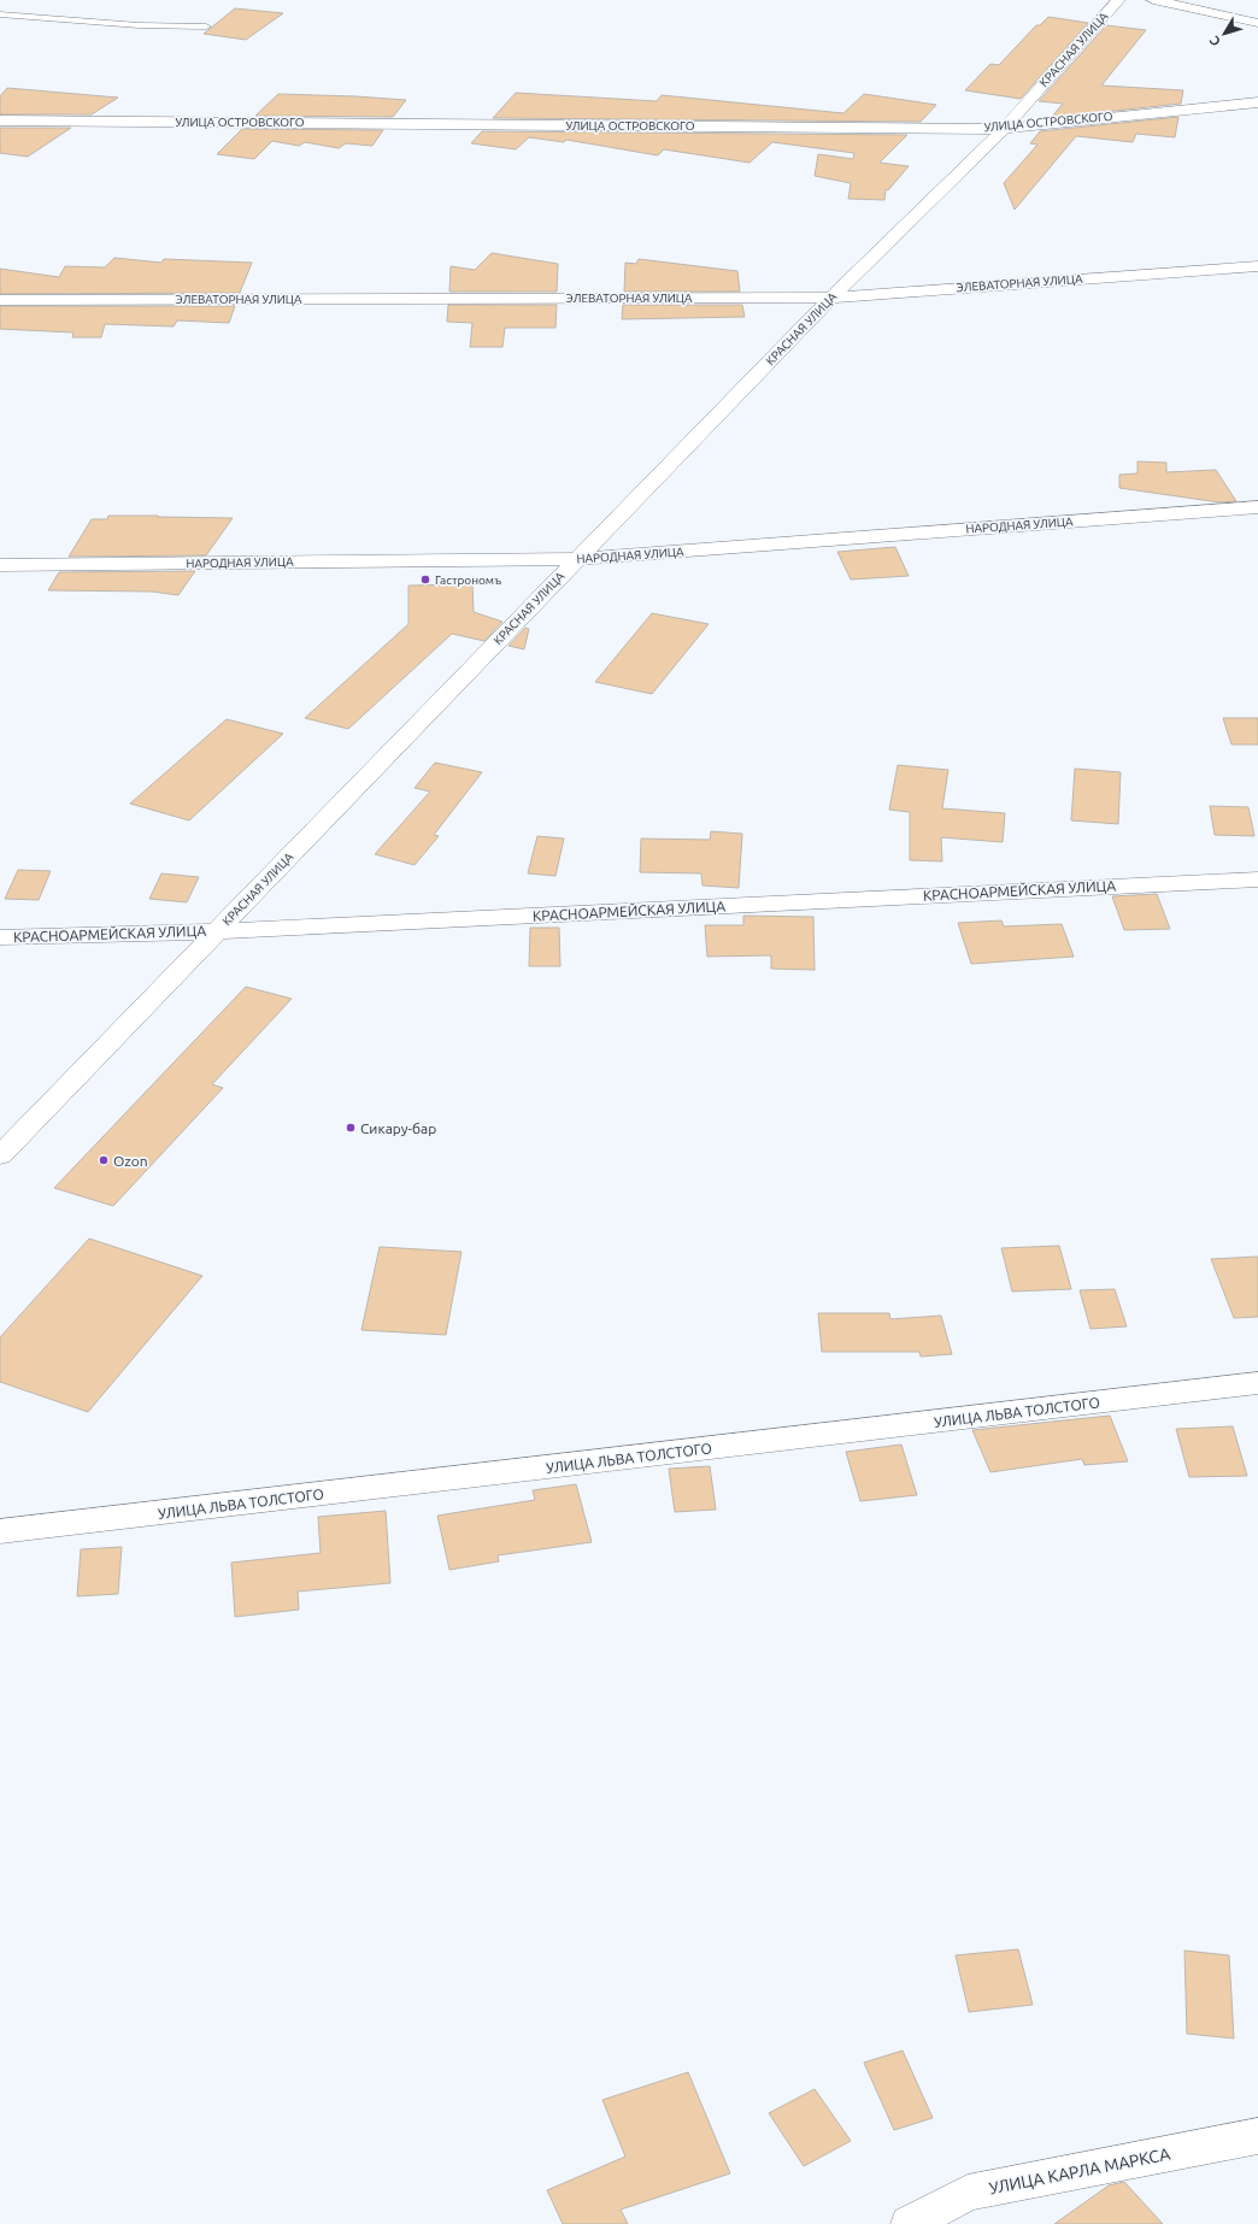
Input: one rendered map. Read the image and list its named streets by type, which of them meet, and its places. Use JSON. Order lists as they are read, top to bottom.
{
  "streets": {
    "street": [
      "КРАСНАЯ УЛИЦА",
      "УЛИЦА ОСТРОВСКОГО",
      "ЭЛЕВАТОРНАЯ УЛИЦА",
      "НАРОДНАЯ УЛИЦА",
      "КРАСНОАРМЕЙСКАЯ УЛИЦА",
      "УЛИЦА ЛЬВА ТОЛСТОГО",
      "УЛИЦА КАРЛА МАРКСА"
    ]
  },
  "crossings": [
    ["КРАСНАЯ УЛИЦА", "УЛИЦА ОСТРОВСКОГО"],
    ["КРАСНАЯ УЛИЦА", "ЭЛЕВАТОРНАЯ УЛИЦА"],
    ["КРАСНАЯ УЛИЦА", "НАРОДНАЯ УЛИЦА"],
    ["КРАСНАЯ УЛИЦА", "КРАСНОАРМЕЙСКАЯ УЛИЦА"]
  ],
  "places": ["Гастрономъ", "Сикару-бар", "Ozon"],
  "north": "bottom left"
}
